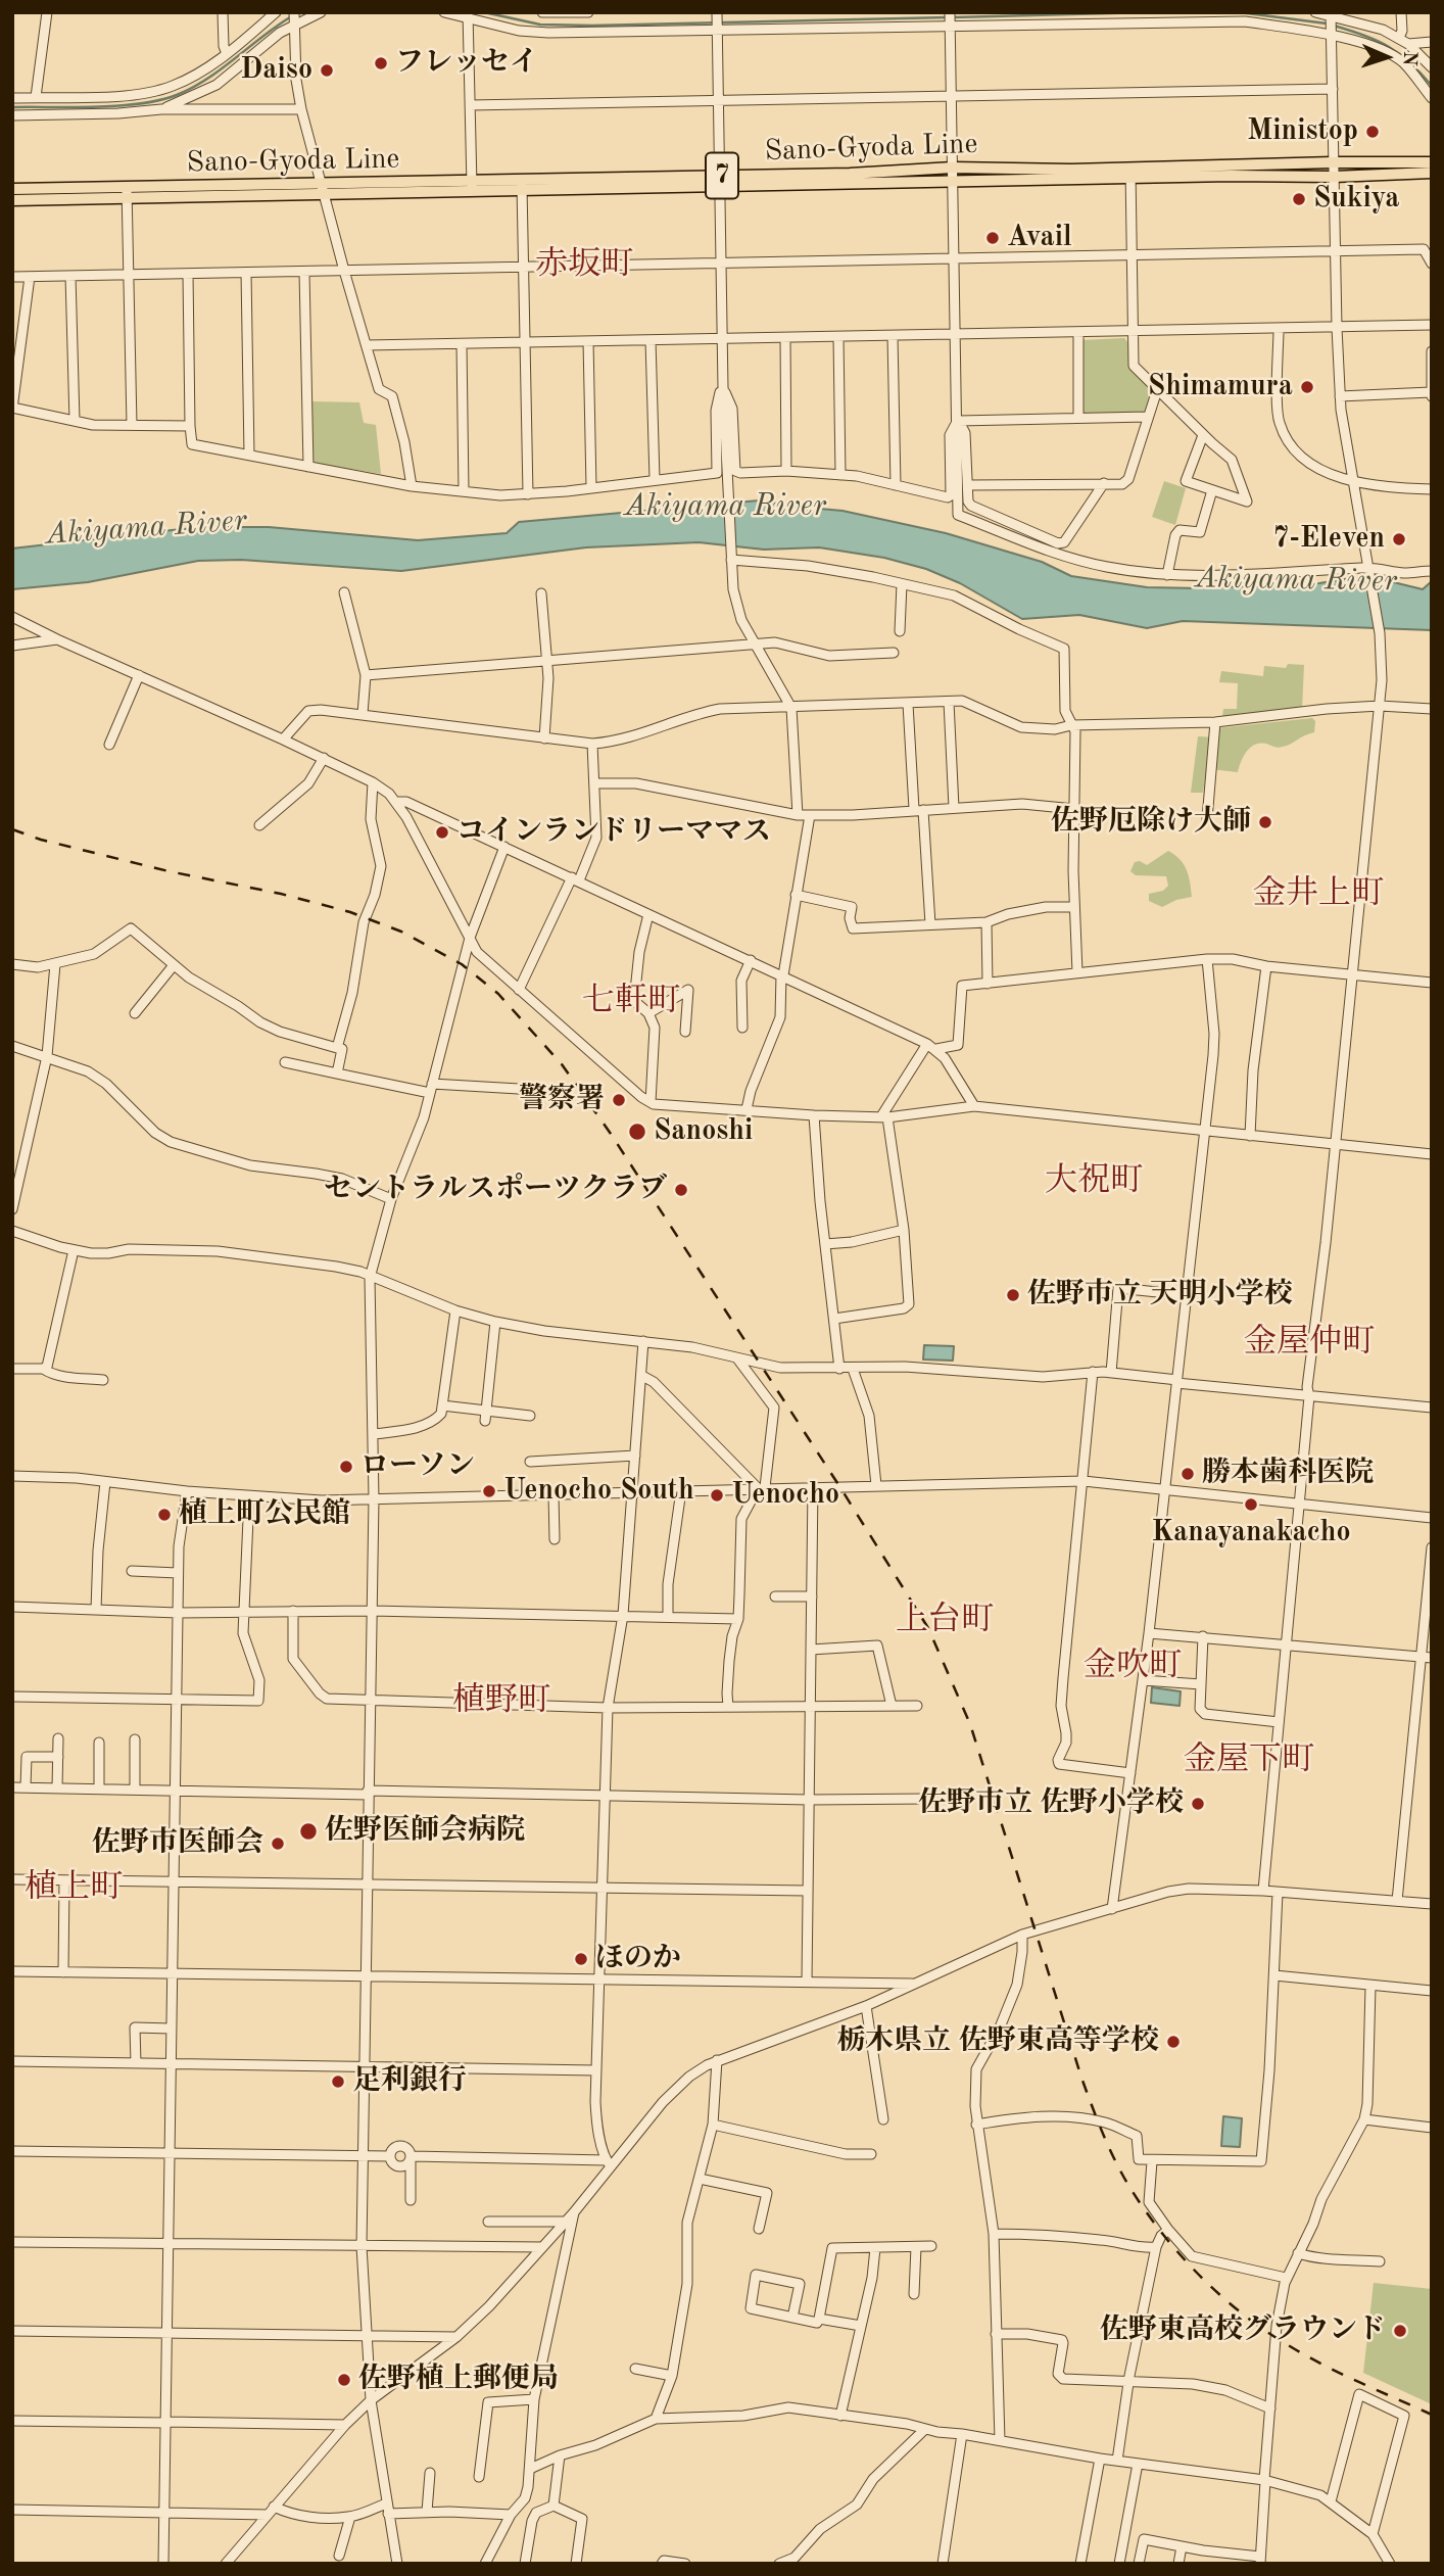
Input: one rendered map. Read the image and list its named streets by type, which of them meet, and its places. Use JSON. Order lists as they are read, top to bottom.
{
  "streets": {
    "main road": ["Sano-Gyoda Line", "7"]
  },
  "districts": [
    "赤坂町",
    "金井上町",
    "七軒町",
    "大祝町",
    "金屋仲町",
    "上台町",
    "金吹町",
    "植野町",
    "金屋下町",
    "植上町"
  ],
  "water": ["Akiyama River"],
  "places": [
    "フレッセイ",
    "Daiso",
    "Ministop",
    "Sukiya",
    "Avail",
    "Shimamura",
    "7-Eleven",
    "佐野厄除け大師",
    "コインランドリーママス",
    "警察署",
    "Sanoshi",
    "セントラルスポーツクラブ",
    "佐野市立 天明小学校",
    "ローソン",
    "勝本歯科医院",
    "Uenocho South",
    "Uenocho",
    "Kanayanakacho",
    "植上町公民館",
    "佐野市立 佐野小学校",
    "佐野医師会病院",
    "佐野市医師会",
    "ほのか",
    "栃木県立 佐野東高等学校",
    "足利銀行",
    "佐野東高校グラウンド",
    "佐野植上郵便局"
  ],
  "north": "right"
}
